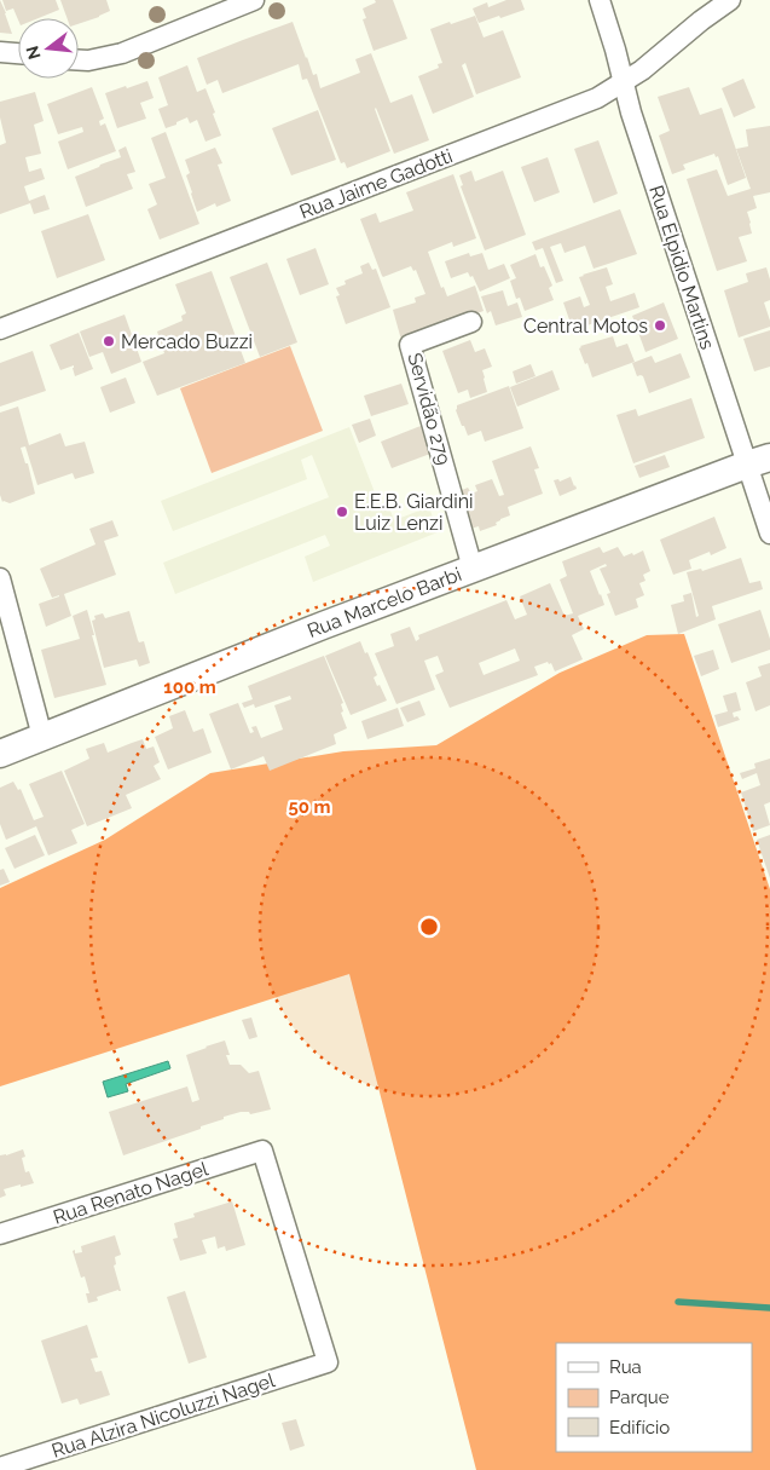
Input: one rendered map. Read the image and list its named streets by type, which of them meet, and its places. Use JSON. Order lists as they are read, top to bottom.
{
  "streets": {
    "street": [
      "Rua Jaime Gadotti",
      "Rua Elpidio Martins",
      "Servidão 279",
      "Rua Marcelo Barbi",
      "Rua Renato Nagel",
      "Rua Alzira Nicoluzzi Nagel"
    ]
  },
  "crossings": [
    ["Rua Jaime Gadotti", "Rua Elpidio Martins"],
    ["Rua Elpidio Martins", "Rua Marcelo Barbi"],
    ["Servidão 279", "Rua Marcelo Barbi"],
    ["Rua Renato Nagel", "Rua Alzira Nicoluzzi Nagel"]
  ],
  "places": ["Central Motos", "Mercado Buzzi", "E.E.B. Giardini Luiz Lenzi"],
  "legend": ["Rua", "Parque", "Edifício"],
  "north": "left",
  "rings": ["100 m", "50 m"]
}
